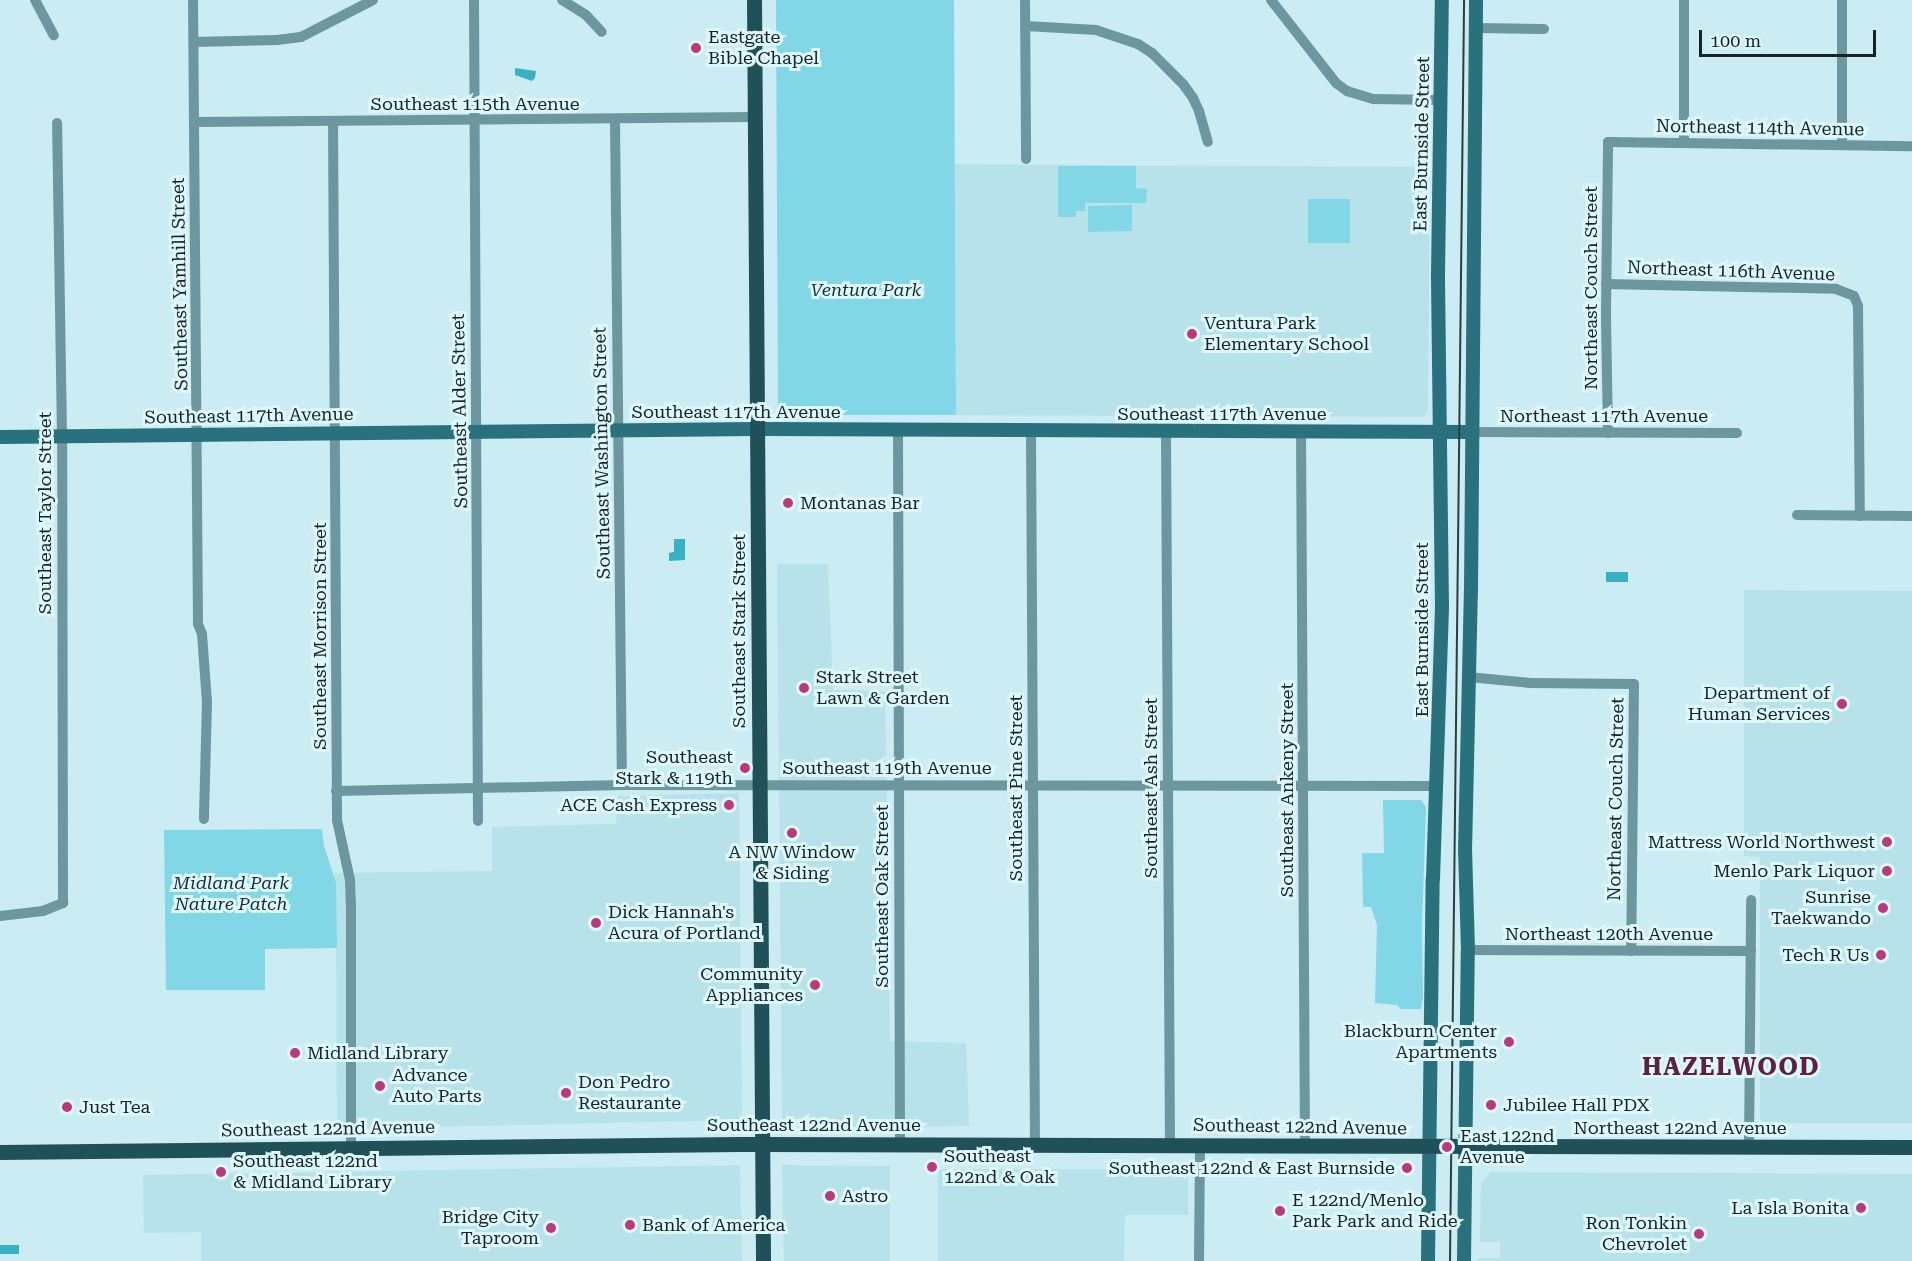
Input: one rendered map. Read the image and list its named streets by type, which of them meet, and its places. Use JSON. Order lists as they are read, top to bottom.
{
  "streets": {
    "main road": ["Southeast Stark Street", "Southeast 122nd Avenue", "Northeast 122nd Avenue"],
    "street": [
      "Southeast 115th Avenue",
      "Northeast 114th Avenue",
      "East Burnside Street",
      "Northeast 116th Avenue",
      "Southeast Yamhill Street",
      "Northeast Couch Street",
      "Southeast Alder Street",
      "Southeast 117th Avenue",
      "Northeast 117th Avenue",
      "Southeast Washington Street",
      "Southeast Taylor Street",
      "Southeast Morrison Street",
      "Southeast 119th Avenue",
      "Southeast Pine Street",
      "Southeast Ash Street",
      "Southeast Ankeny Street",
      "Southeast Oak Street",
      "Northeast 120th Avenue"
    ]
  },
  "crossings": [
    ["Southeast 115th Avenue", "Southeast Yamhill Street"],
    ["Southeast 115th Avenue", "Southeast Alder Street"],
    ["Southeast 115th Avenue", "Southeast Washington Street"],
    ["Southeast 115th Avenue", "Southeast Stark Street"],
    ["Southeast 115th Avenue", "Southeast Morrison Street"],
    ["Northeast 114th Avenue", "Northeast Couch Street"],
    ["East Burnside Street", "Southeast 117th Avenue"],
    ["East Burnside Street", "Southeast 119th Avenue"],
    ["East Burnside Street", "Southeast 122nd Avenue"],
    ["Northeast 116th Avenue", "Northeast Couch Street"],
    ["Southeast Yamhill Street", "Southeast 117th Avenue"],
    ["Northeast Couch Street", "Northeast 117th Avenue"],
    ["Northeast Couch Street", "Northeast 120th Avenue"],
    ["Southeast Alder Street", "Southeast 117th Avenue"],
    ["Southeast Alder Street", "Southeast 119th Avenue"],
    ["Southeast 117th Avenue", "Northeast 117th Avenue"],
    ["Southeast 117th Avenue", "Southeast Washington Street"],
    ["Southeast 117th Avenue", "Southeast Taylor Street"],
    ["Southeast 117th Avenue", "Southeast Stark Street"],
    ["Southeast 117th Avenue", "Southeast Morrison Street"],
    ["Southeast 117th Avenue", "Southeast Pine Street"],
    ["Southeast 117th Avenue", "Southeast Ash Street"],
    ["Southeast 117th Avenue", "Southeast Ankeny Street"],
    ["Southeast 117th Avenue", "Southeast Oak Street"],
    ["Southeast Washington Street", "Southeast 119th Avenue"],
    ["Southeast Stark Street", "Southeast 119th Avenue"],
    ["Southeast Stark Street", "Southeast 122nd Avenue"],
    ["Southeast Morrison Street", "Southeast 119th Avenue"],
    ["Southeast Morrison Street", "Southeast 122nd Avenue"],
    ["Southeast 119th Avenue", "Southeast Pine Street"],
    ["Southeast 119th Avenue", "Southeast Ash Street"],
    ["Southeast 119th Avenue", "Southeast Ankeny Street"],
    ["Southeast 119th Avenue", "Southeast Oak Street"],
    ["Southeast Pine Street", "Southeast 122nd Avenue"],
    ["Southeast Ash Street", "Southeast 122nd Avenue"],
    ["Southeast Ankeny Street", "Southeast 122nd Avenue"],
    ["Southeast Oak Street", "Southeast 122nd Avenue"],
    ["Southeast 122nd Avenue", "Northeast 122nd Avenue"]
  ],
  "districts": ["HAZELWOOD"],
  "parks": ["Ventura Park", "Midland Park Nature Patch"],
  "places": [
    "Eastgate Bible Chapel",
    "Ventura Park Elementary School",
    "Montanas Bar",
    "Stark Street Lawn & Garden",
    "Department of Human Services",
    "Southeast Stark & 119th",
    "ACE Cash Express",
    "A NW Window & Siding",
    "Mattress World Northwest",
    "Menlo Park Liquor",
    "Sunrise Taekwando",
    "Dick Hannah's Acura of Portland",
    "Tech R Us",
    "Community Appliances",
    "Blackburn Center Apartments",
    "Midland Library",
    "Advance Auto Parts",
    "Don Pedro Restaurante",
    "Jubilee Hall PDX",
    "Just Tea",
    "East 122nd Avenue",
    "Southeast 122nd & Oak",
    "Southeast 122nd & East Burnside",
    "Southeast 122nd & Midland Library",
    "Astro",
    "La Isla Bonita",
    "E 122nd/Menlo Park Park and Ride",
    "Bank of America",
    "Bridge City Taproom",
    "Ron Tonkin Chevrolet"
  ],
  "scale_bar": "100 m"
}
